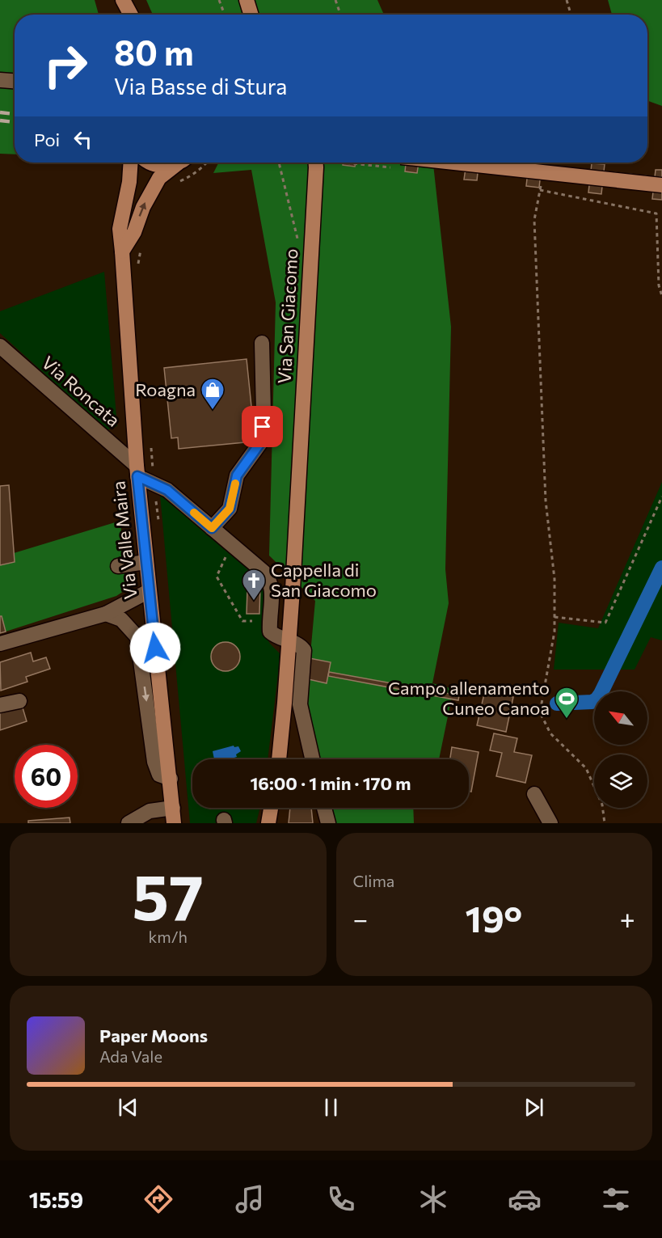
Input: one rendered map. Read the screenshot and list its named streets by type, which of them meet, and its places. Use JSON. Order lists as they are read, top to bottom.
{
  "streets": {
    "main road": ["Via San Giacomo", "Via Valle Maira"],
    "street": ["Via Roncata"]
  },
  "crossings": [
    ["Via Roncata", "Via Valle Maira"]
  ],
  "places": {
    "shop": ["Roagna"],
    "church": ["Cappella di San Giacomo"],
    "sports": ["Campo allenamento Cuneo Canoa"]
  },
  "north": "top left",
  "page": {
    "turn": ["80 m", "Via Basse di Stura"],
    "then": "Poi",
    "limit": "60",
    "trip": "16:00 · 1 min · 170 m",
    "tile": [
      ["57", "km/h"],
      "Clima"
    ],
    "heat": ["−", "19°", "+"],
    "song": ["Paper Moons", "Ada Vale"],
    "tabs": "15:59"
  }
}
